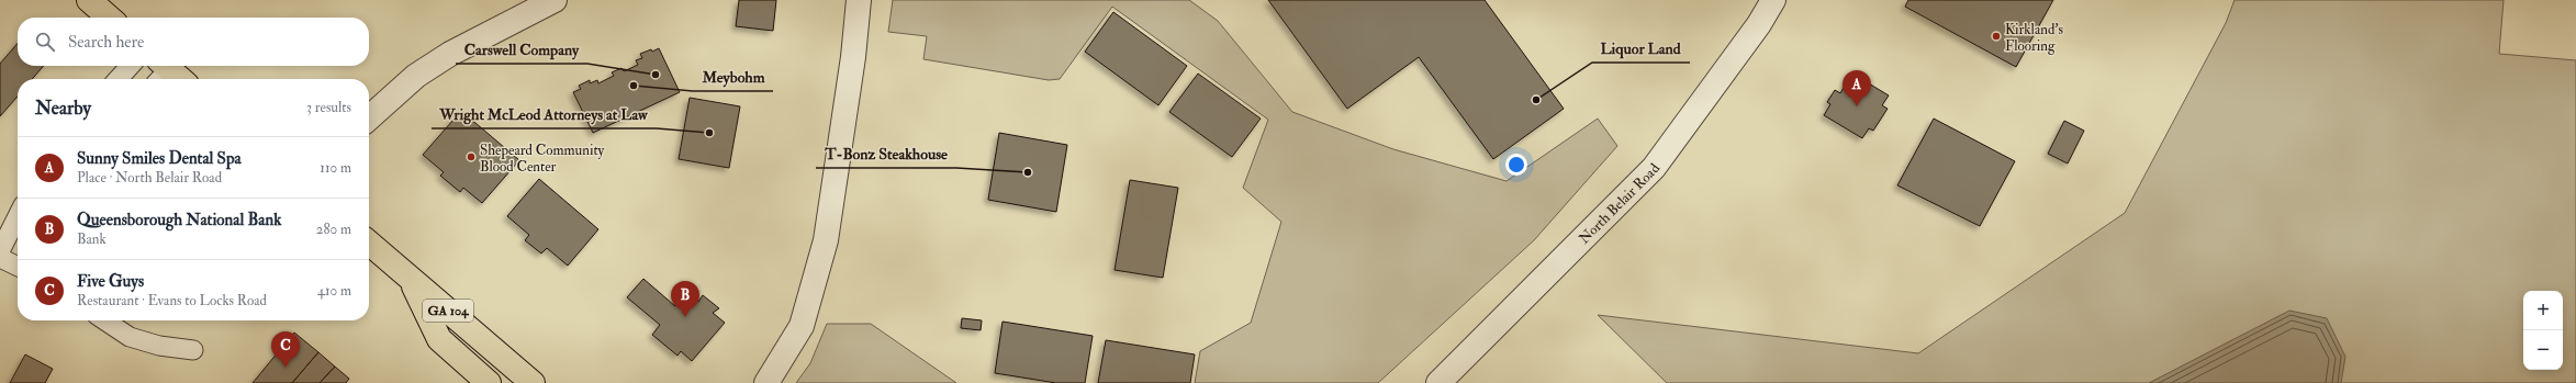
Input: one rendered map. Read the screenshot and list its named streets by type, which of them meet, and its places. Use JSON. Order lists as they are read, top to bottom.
{
  "streets": {
    "main road": ["GA 104"],
    "street": ["North Belair Road"]
  },
  "places": [
    "Kirkland's Flooring",
    "Carswell Company",
    "Meybohm",
    "Liquor Land",
    "Wright McLeod Attorneys at Law",
    "Shepeard Community Blood Center",
    "T-Bonz Steakhouse"
  ],
  "page": {
    "search": "Search here",
    "pins": ["A", "B", "C"],
    "heading": ["Nearby", "3 results"],
    "list": [
      {
        "mark": "A",
        "name": "Sunny Smiles Dental Spa",
        "note": "Place · North Belair Road",
        "value": "110 m"
      },
      {
        "mark": "B",
        "name": "Queensborough National Bank",
        "note": "Bank",
        "value": "280 m"
      },
      {
        "mark": "C",
        "name": "Five Guys",
        "note": "Restaurant · Evans to Locks Road",
        "value": "410 m"
      }
    ],
    "map_buttons": ["+", "−"]
  }
}
